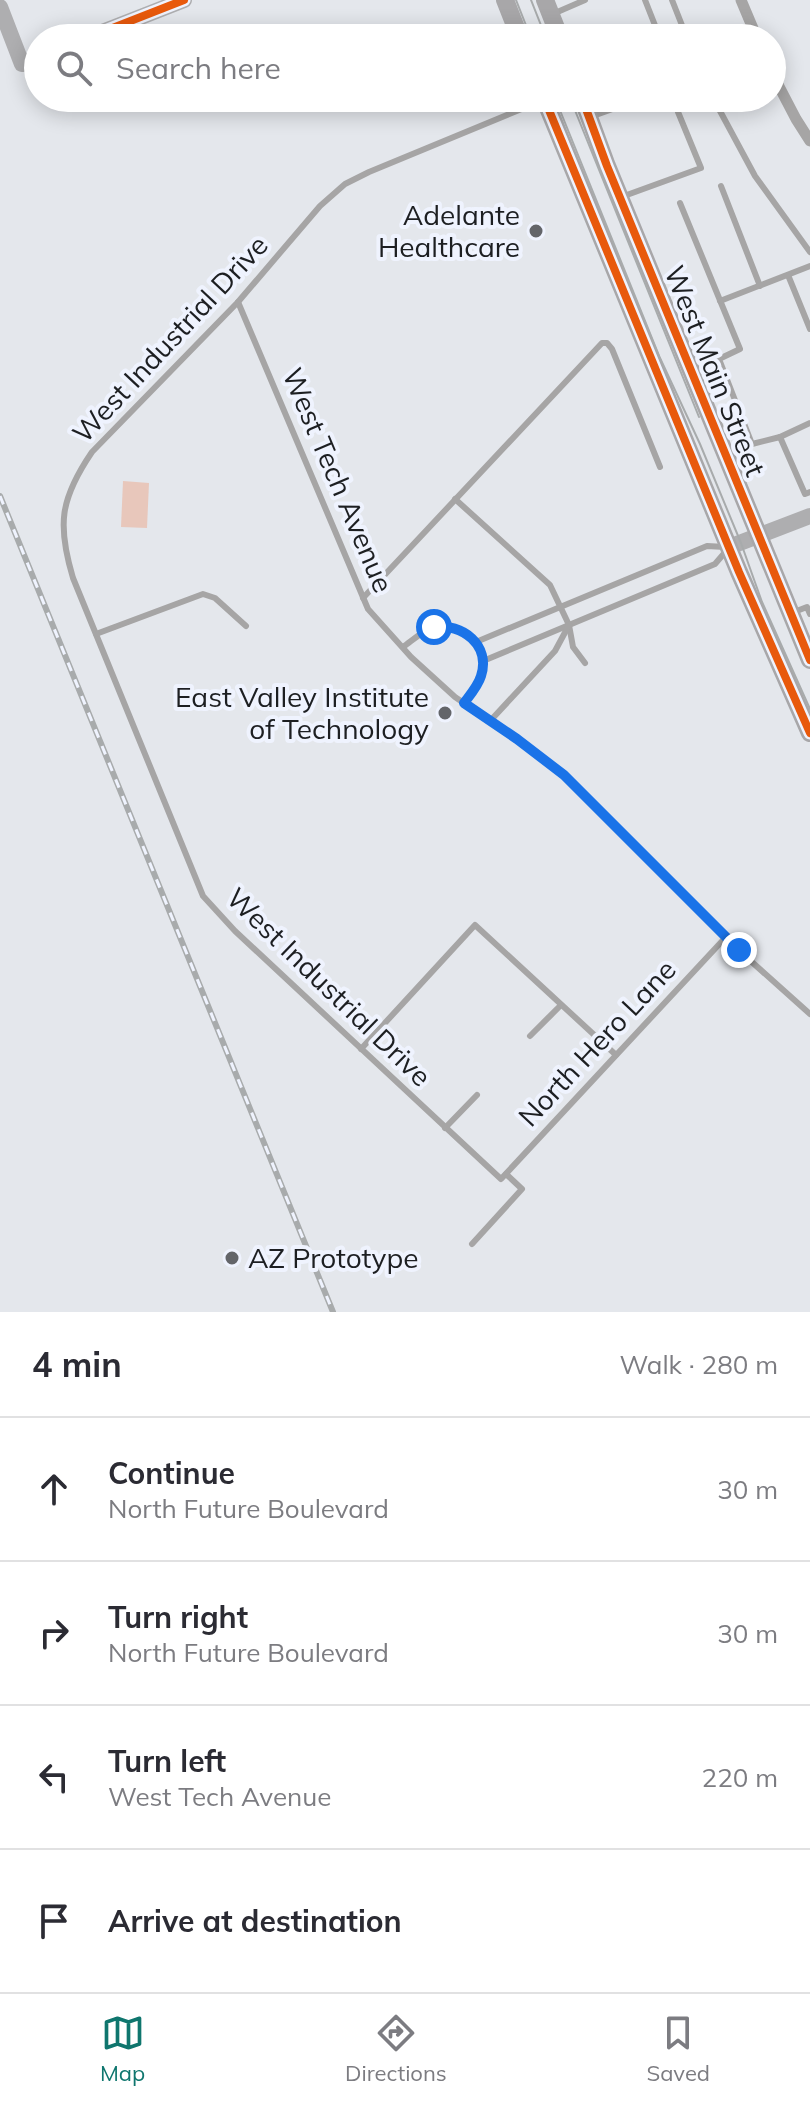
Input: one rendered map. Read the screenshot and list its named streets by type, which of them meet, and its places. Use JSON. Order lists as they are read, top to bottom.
{
  "streets": {
    "main road": ["West Main Street"],
    "lane": ["West Industrial Drive", "West Tech Avenue", "North Hero Lane"]
  },
  "crossings": [
    ["West Industrial Drive", "West Tech Avenue"],
    ["West Industrial Drive", "North Hero Lane"],
    ["West Tech Avenue", "North Hero Lane"]
  ],
  "places": ["Adelante Healthcare", "East Valley Institute of Technology", "AZ Prototype"],
  "page": {
    "search": "Search here",
    "heading": ["4 min", "Walk · 280 m"],
    "list": [
      ["Continue", "North Future Boulevard", "30 m"],
      ["Turn right", "North Future Boulevard", "30 m"],
      ["Turn left", "West Tech Avenue", "220 m"],
      "Arrive at destination"
    ],
    "nav": ["Map", "Directions", "Saved"]
  }
}
